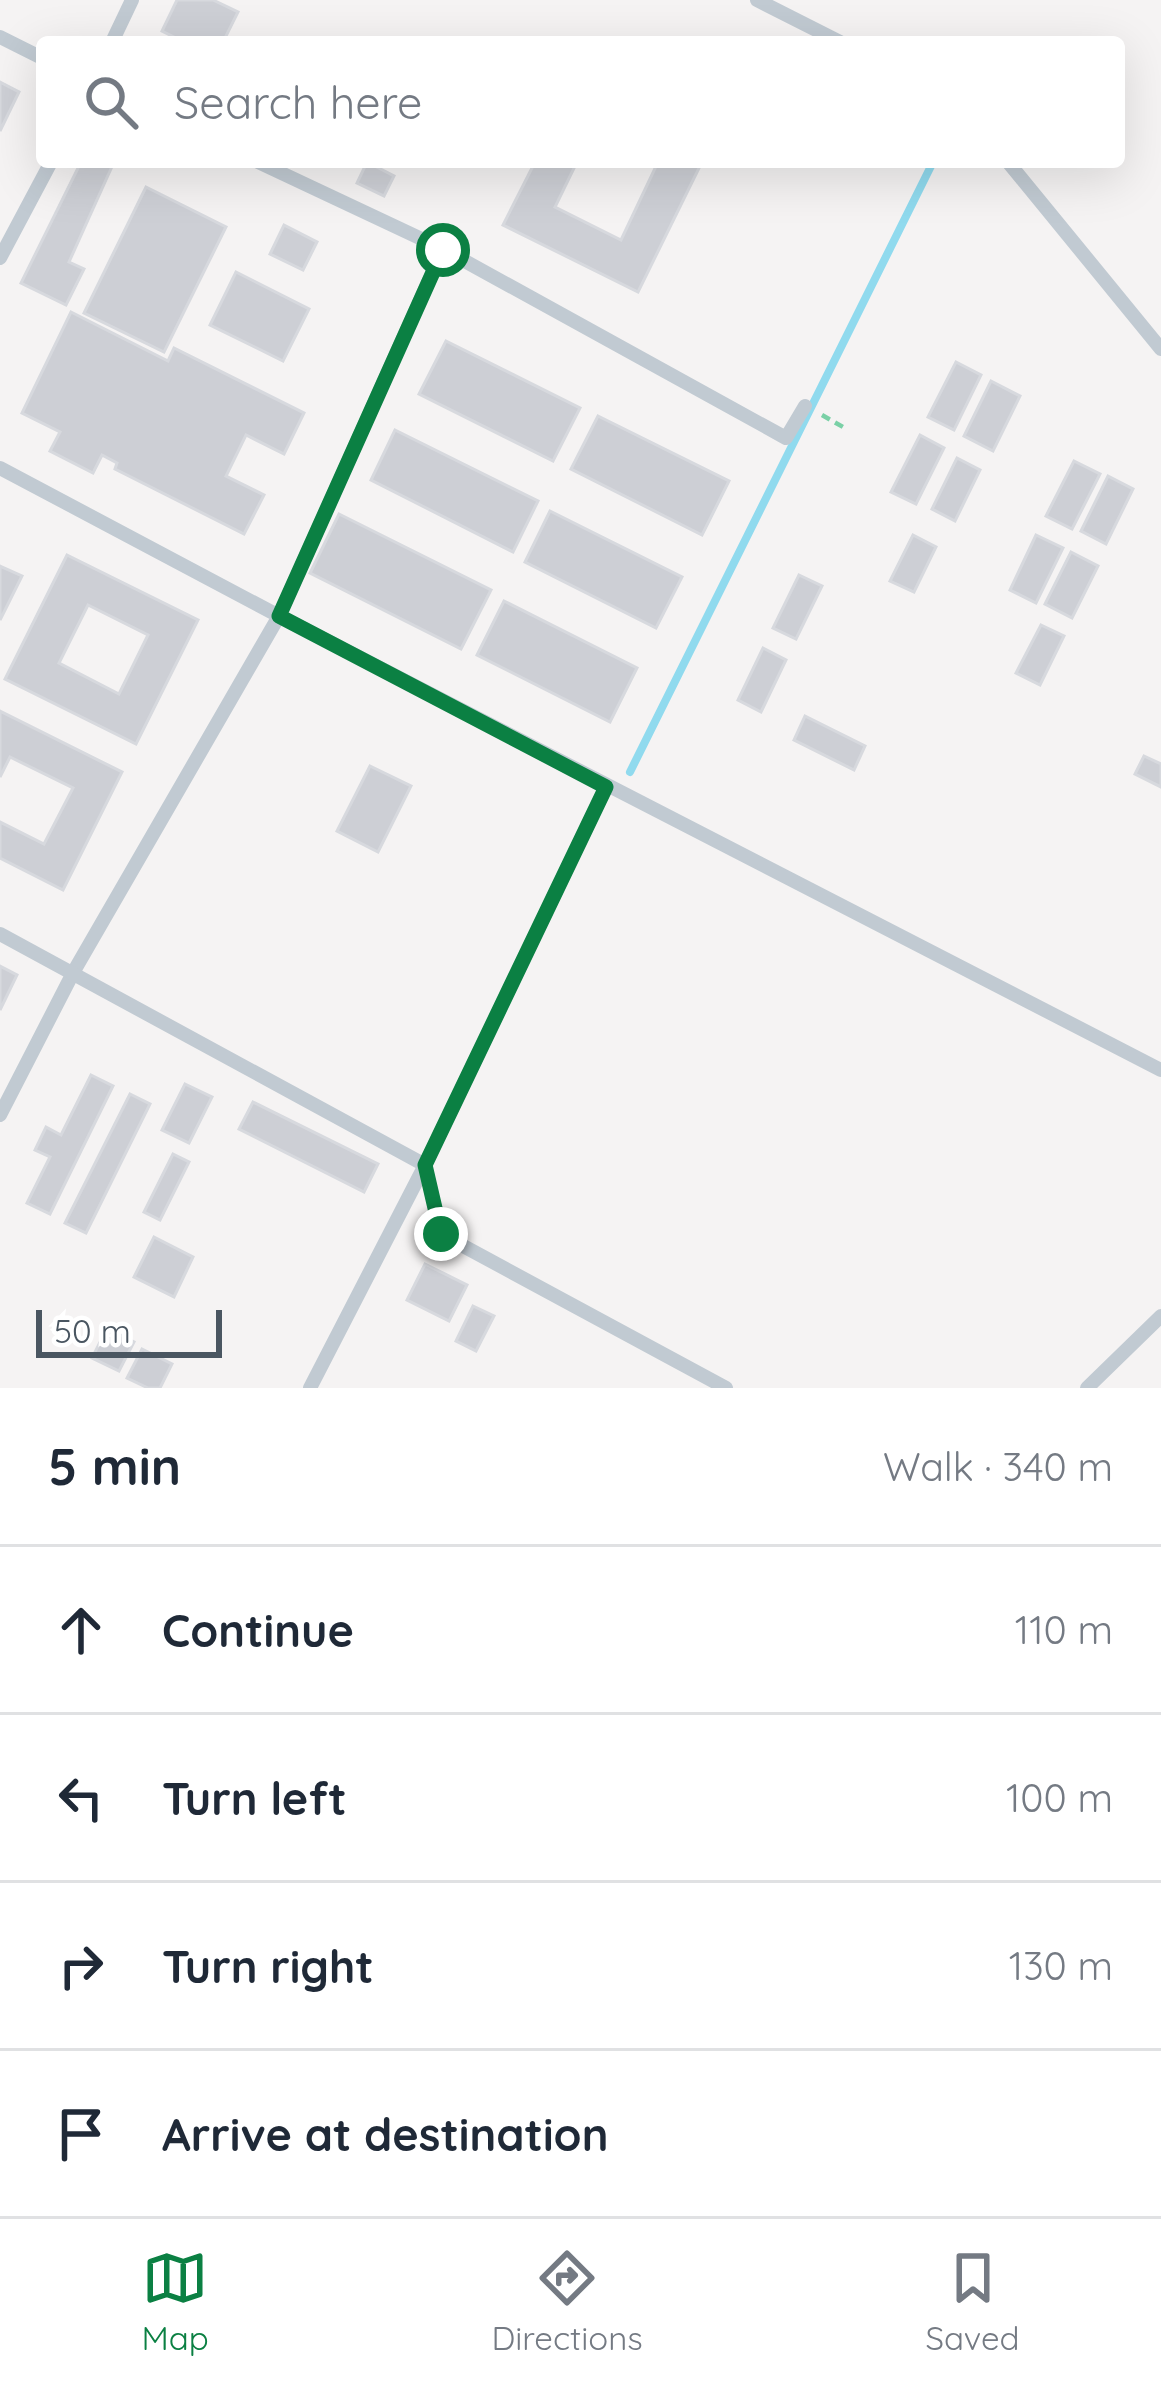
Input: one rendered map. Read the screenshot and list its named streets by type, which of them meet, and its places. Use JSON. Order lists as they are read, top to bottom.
{
  "scale_bar": "50 m",
  "page": {
    "search": "Search here",
    "scale": "50 m",
    "heading": ["5 min", "Walk · 340 m"],
    "list": [
      ["Continue", "110 m"],
      ["Turn left", "100 m"],
      ["Turn right", "130 m"],
      "Arrive at destination"
    ],
    "nav": ["Map", "Directions", "Saved"]
  }
}
